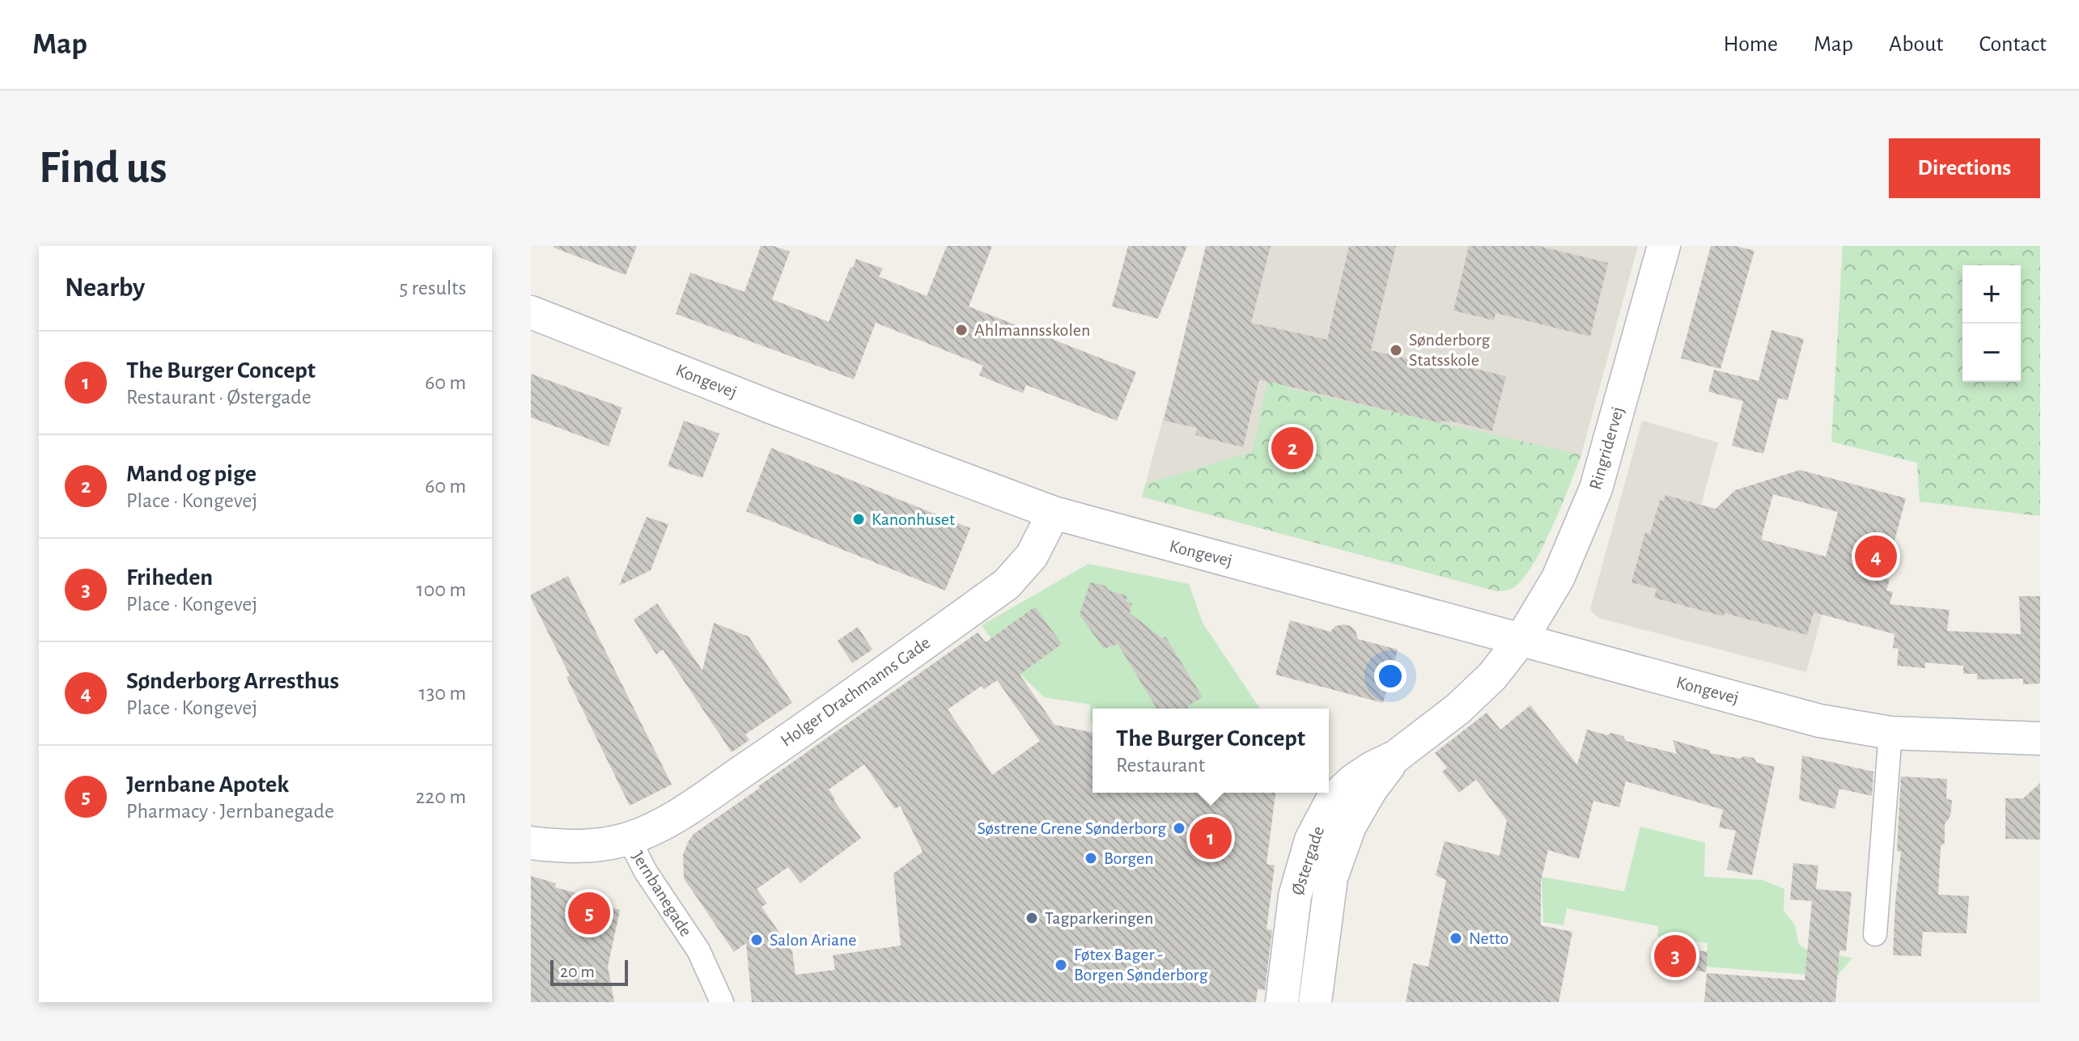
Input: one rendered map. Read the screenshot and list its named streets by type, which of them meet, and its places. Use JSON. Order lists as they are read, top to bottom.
{
  "streets": {
    "street": [
      "Kongevej",
      "Ringridervej",
      "Holger Drachmanns Gade",
      "Østergade",
      "Jernbanegade"
    ]
  },
  "crossings": [
    ["Kongevej", "Ringridervej"],
    ["Kongevej", "Holger Drachmanns Gade"],
    ["Holger Drachmanns Gade", "Jernbanegade"]
  ],
  "places": [
    "Ahlmannsskolen",
    "Sønderborg Statsskole",
    "Kanonhuset",
    "Søstrene Grene Sønderborg",
    "Borgen",
    "Tagparkeringen",
    "Netto",
    "Salon Ariane",
    "Føtex Bager - Borgen Sønderborg"
  ],
  "scale_bar": "20 m",
  "page": {
    "header": "Map",
    "nav": [
      "Home",
      "Map",
      "About",
      "Contact"
    ],
    "buttons": "Directions",
    "title": "Find us",
    "heading": ["Nearby", "5 results"],
    "map_buttons": ["+", "−"],
    "list": [
      {
        "mark": "1",
        "name": "The Burger Concept",
        "note": "Restaurant · Østergade",
        "value": "60 m"
      },
      {
        "mark": "2",
        "name": "Mand og pige",
        "note": "Place · Kongevej",
        "value": "60 m"
      },
      {
        "mark": "3",
        "name": "Friheden",
        "note": "Place · Kongevej",
        "value": "100 m"
      },
      {
        "mark": "4",
        "name": "Sønderborg Arresthus",
        "note": "Place · Kongevej",
        "value": "130 m"
      },
      {
        "mark": "5",
        "name": "Jernbane Apotek",
        "note": "Pharmacy · Jernbanegade",
        "value": "220 m"
      }
    ],
    "pins": [
      "2",
      "4",
      "1",
      "5",
      "3"
    ],
    "popup": ["The Burger Concept", "Restaurant"],
    "scale": "20 m"
  }
}
